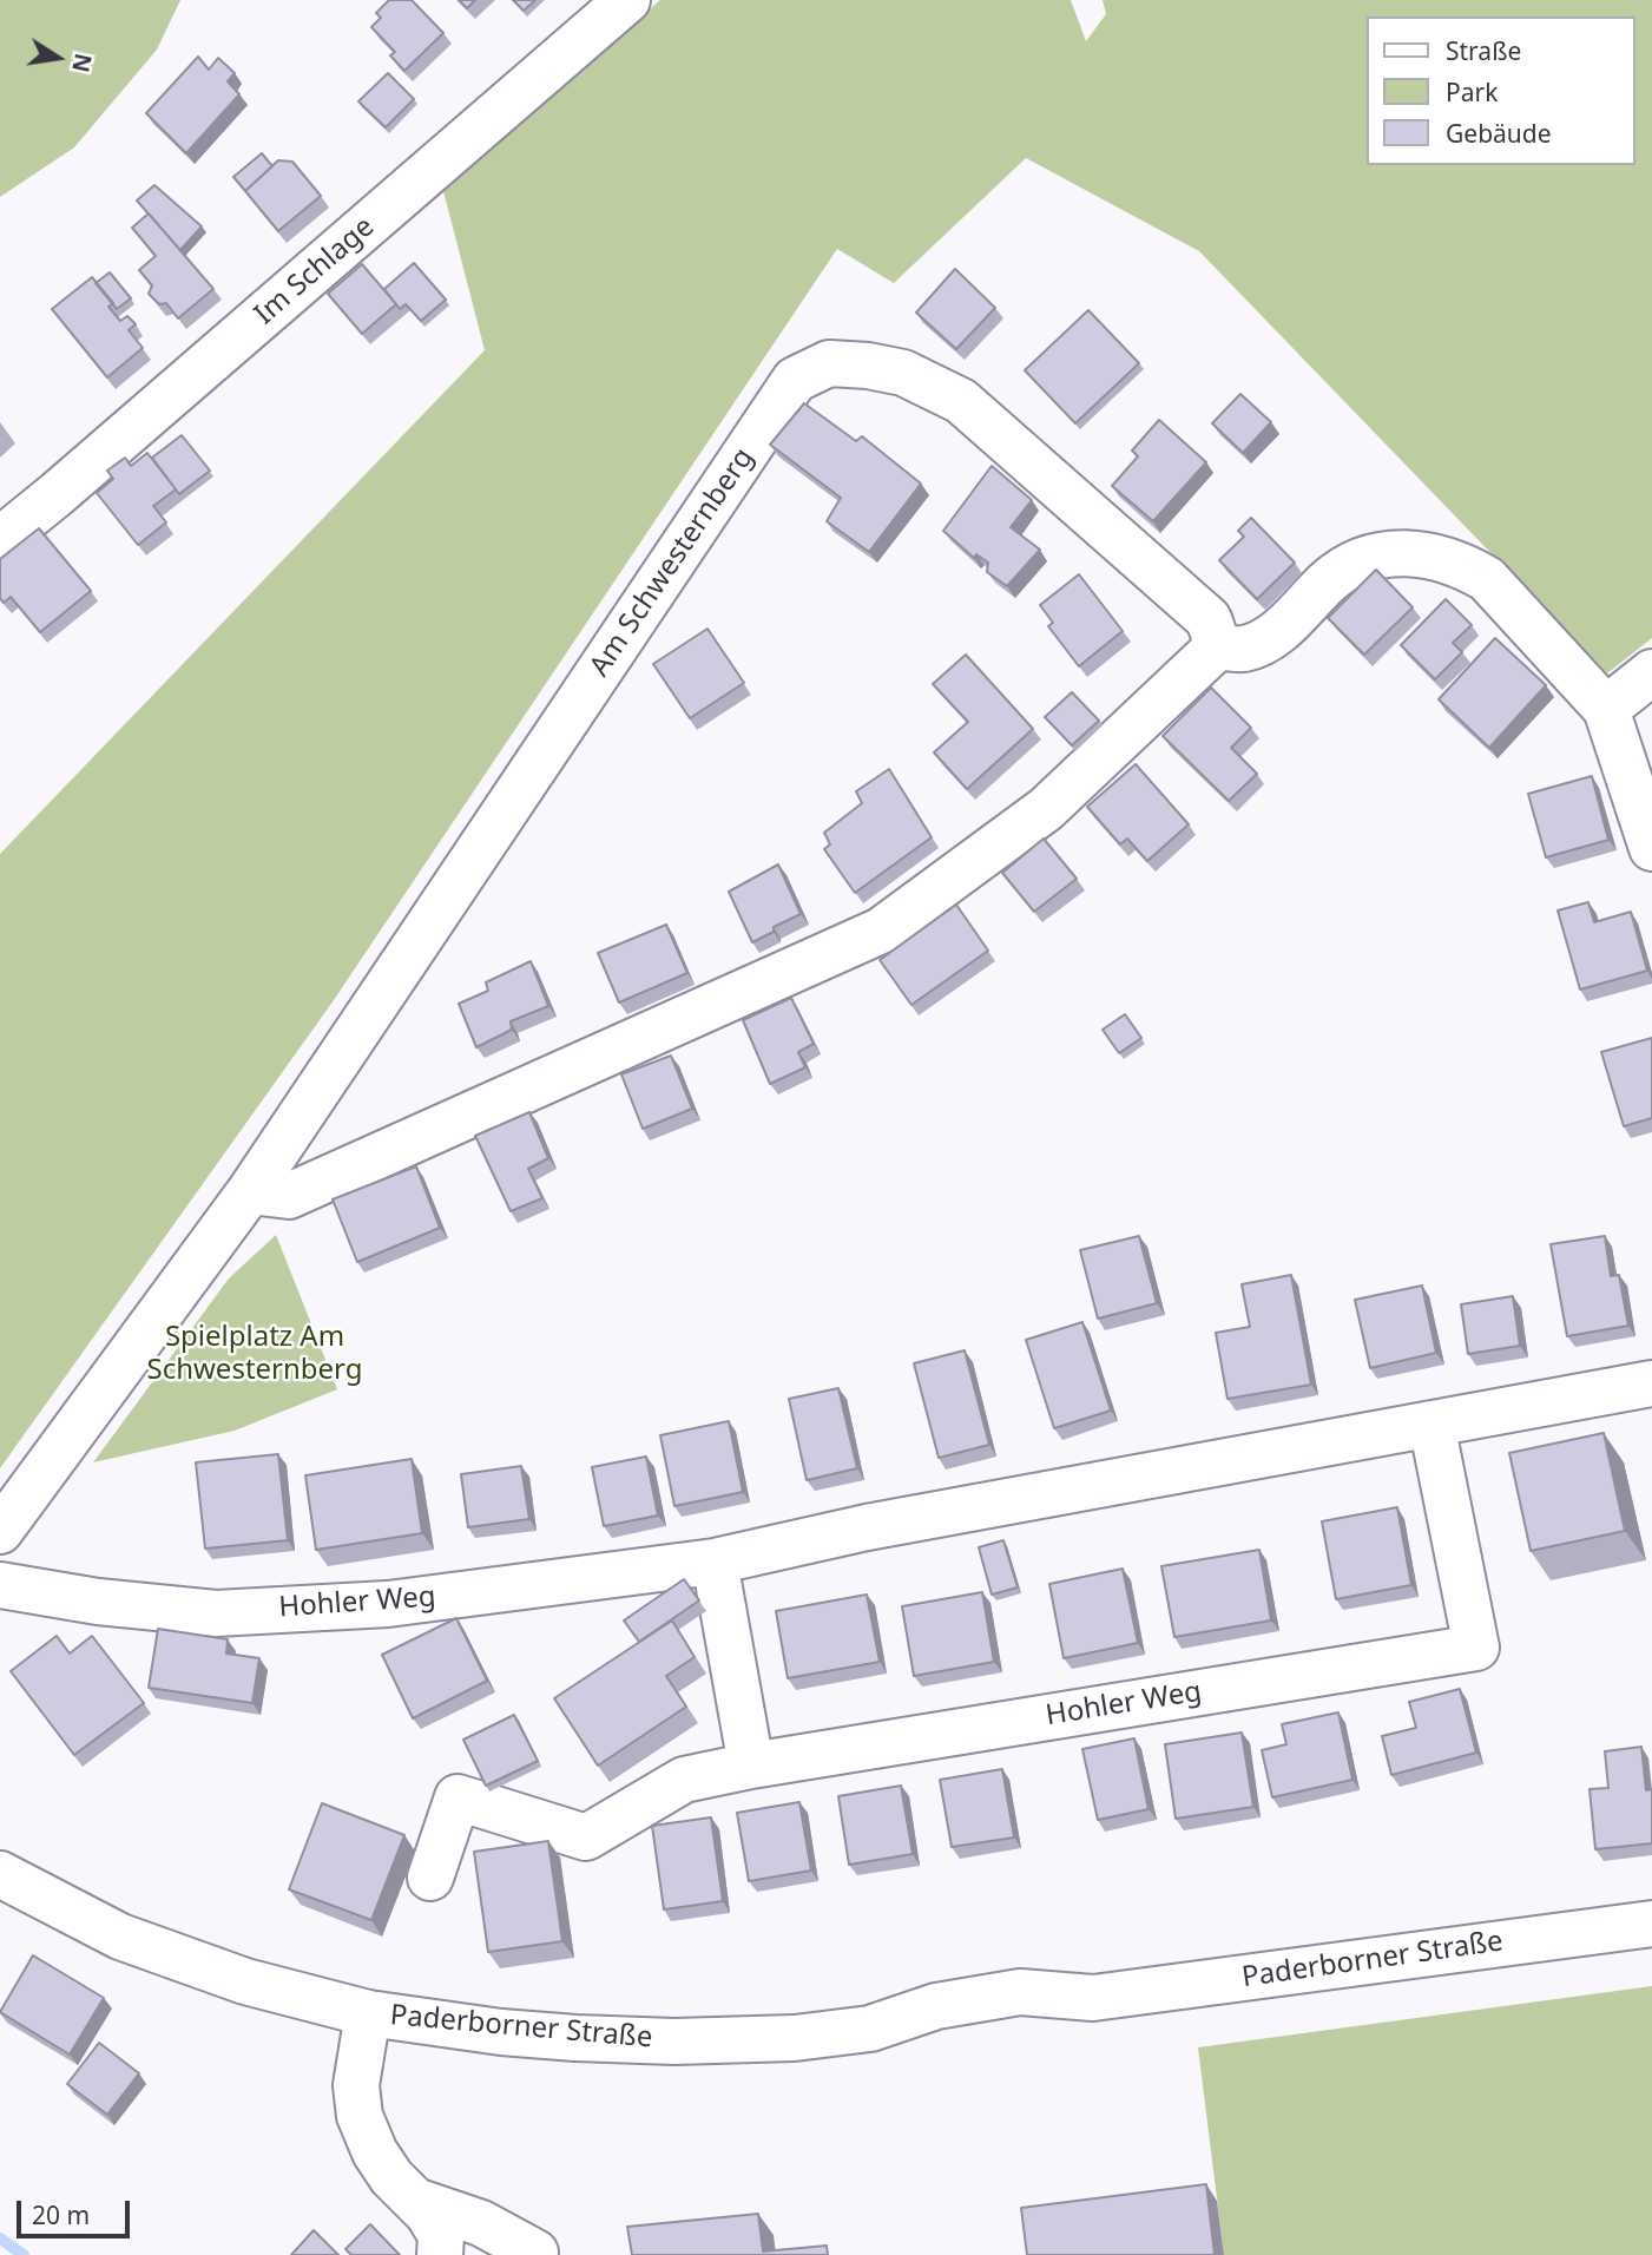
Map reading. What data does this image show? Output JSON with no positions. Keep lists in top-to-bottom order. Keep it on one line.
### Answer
{"streets":{"street":["Im Schlage","Am Schwesternberg","Hohler Weg","Paderborner Straße"]},"parks":["Spielplatz Am Schwesternberg"],"legend":["Straße","Park","Gebäude"],"scale_bar":"20 m","north":"right"}
